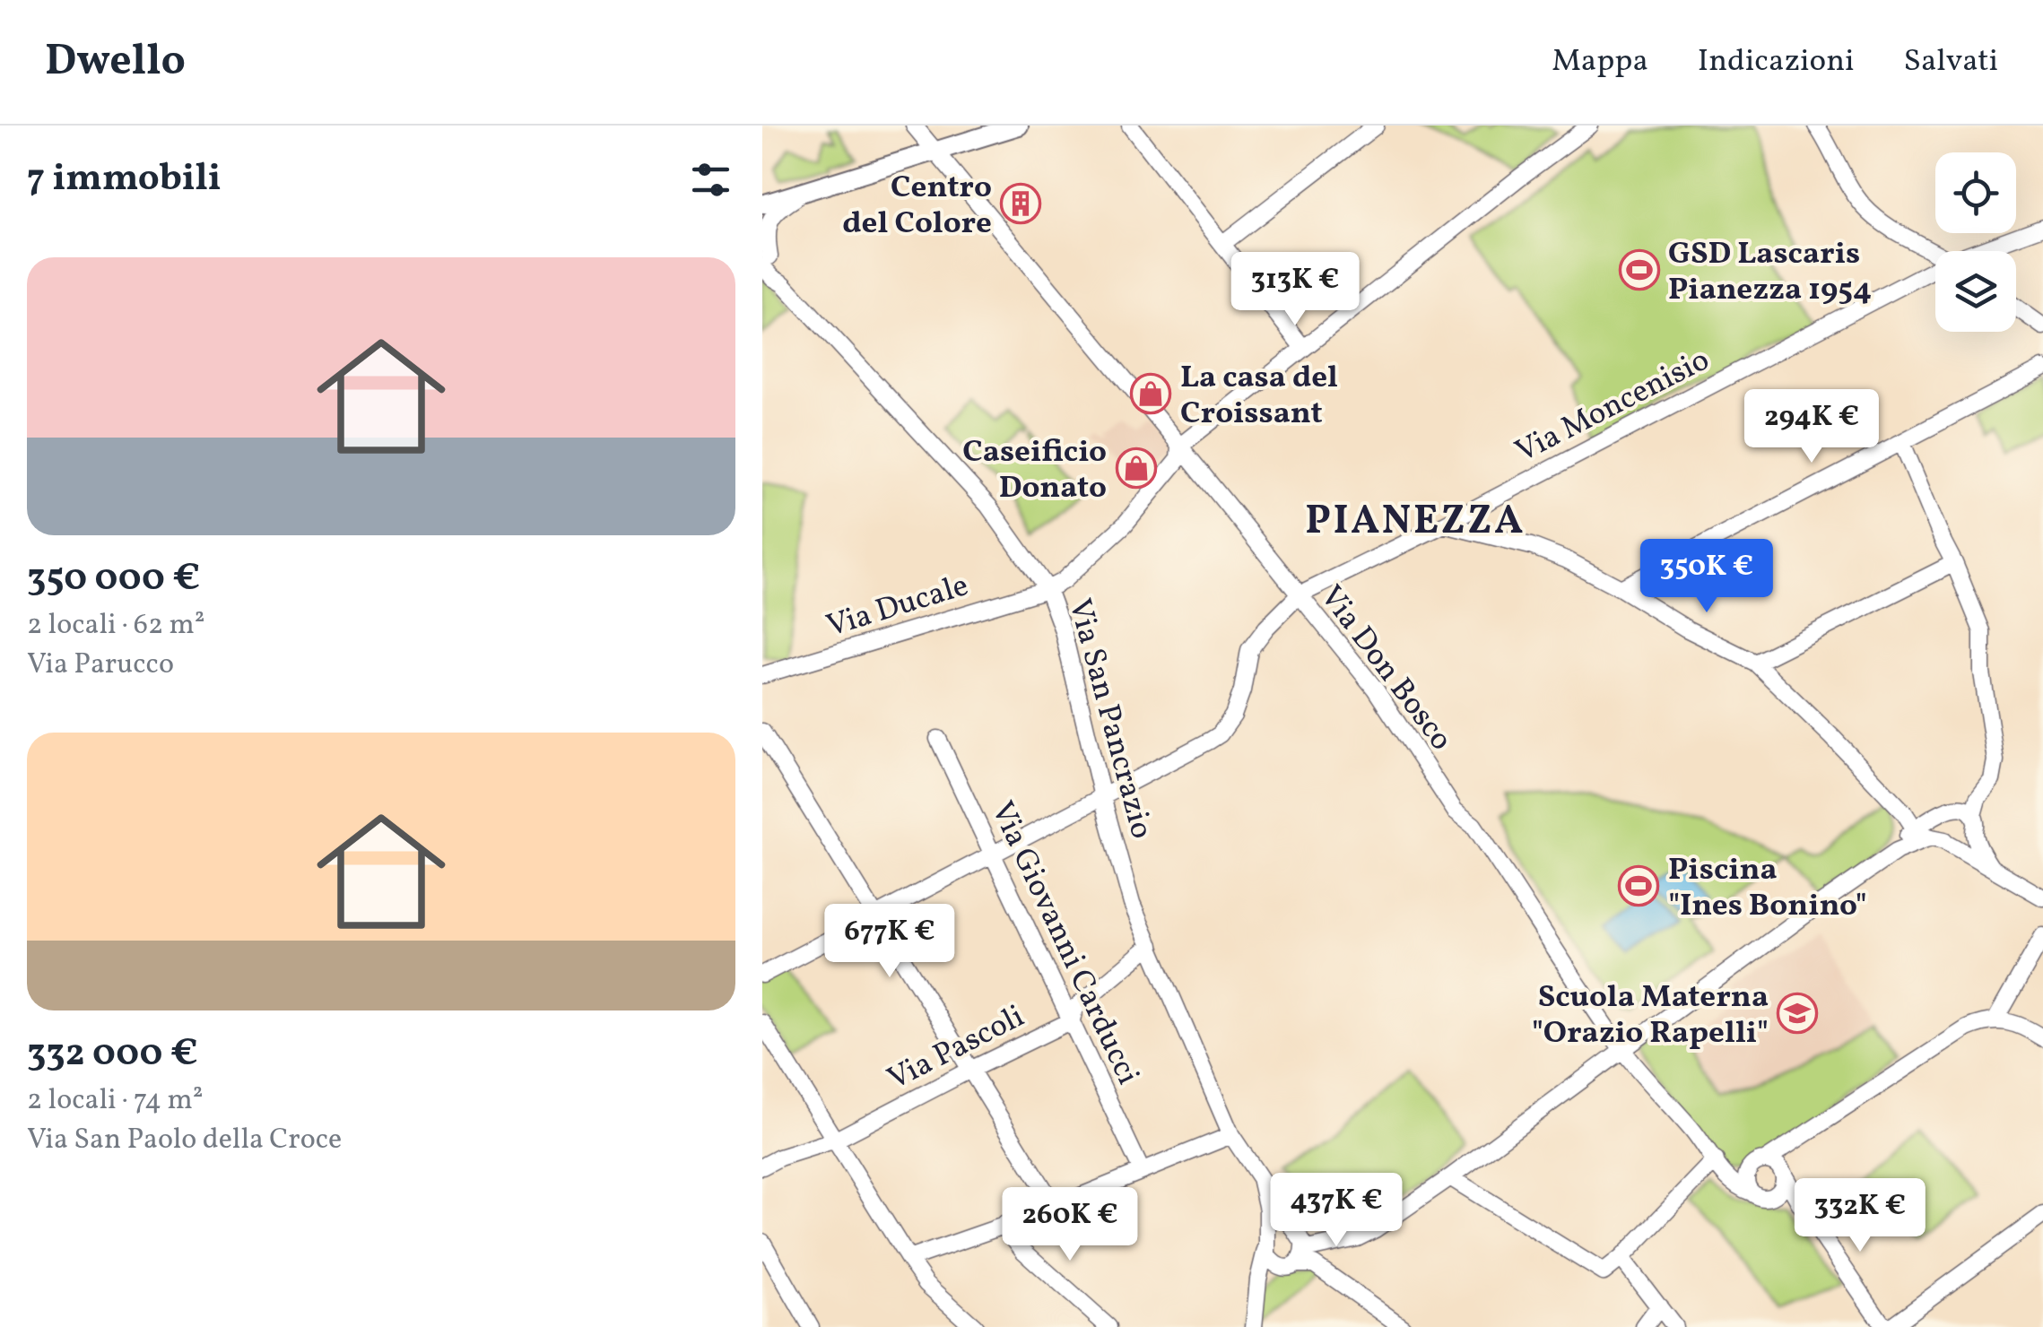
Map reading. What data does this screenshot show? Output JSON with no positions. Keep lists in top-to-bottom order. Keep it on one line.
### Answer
{"streets":{"street":["Via Moncenisio","Via Ducale","Via Don Bosco","Via San Pancrazio","Via Giovanni Carducci","Via Pascoli"]},"crossings":[["Via Moncenisio","Via Don Bosco"],["Via Moncenisio","Via San Pancrazio"],["Via Moncenisio","Via Giovanni Carducci"],["Via Ducale","Via San Pancrazio"],["Via San Pancrazio","Via Pascoli"],["Via Giovanni Carducci","Via Pascoli"]],"districts":["PIANEZZA"],"places":{"building":["Centro del Colore"],"sports":["GSD Lascaris Pianezza 1954","Piscina \"Ines Bonino\""],"shop":["La casa del Croissant","Caseificio Donato"],"school or university":["Scuola Materna \"Orazio Rapelli\""]},"page":{"header":"Dwello","nav":["Mappa","Indicazioni","Salvati"],"heading":"7 immobili","list":[{"name":"350 000 €","note":"2 locali · 62 m² · Via Parucco"},{"name":"332 000 €","note":"2 locali · 74 m² · Via San Paolo della Croce"}],"price":["313K €","294K €","350K €","677K €","437K €","332K €","260K €"]}}
